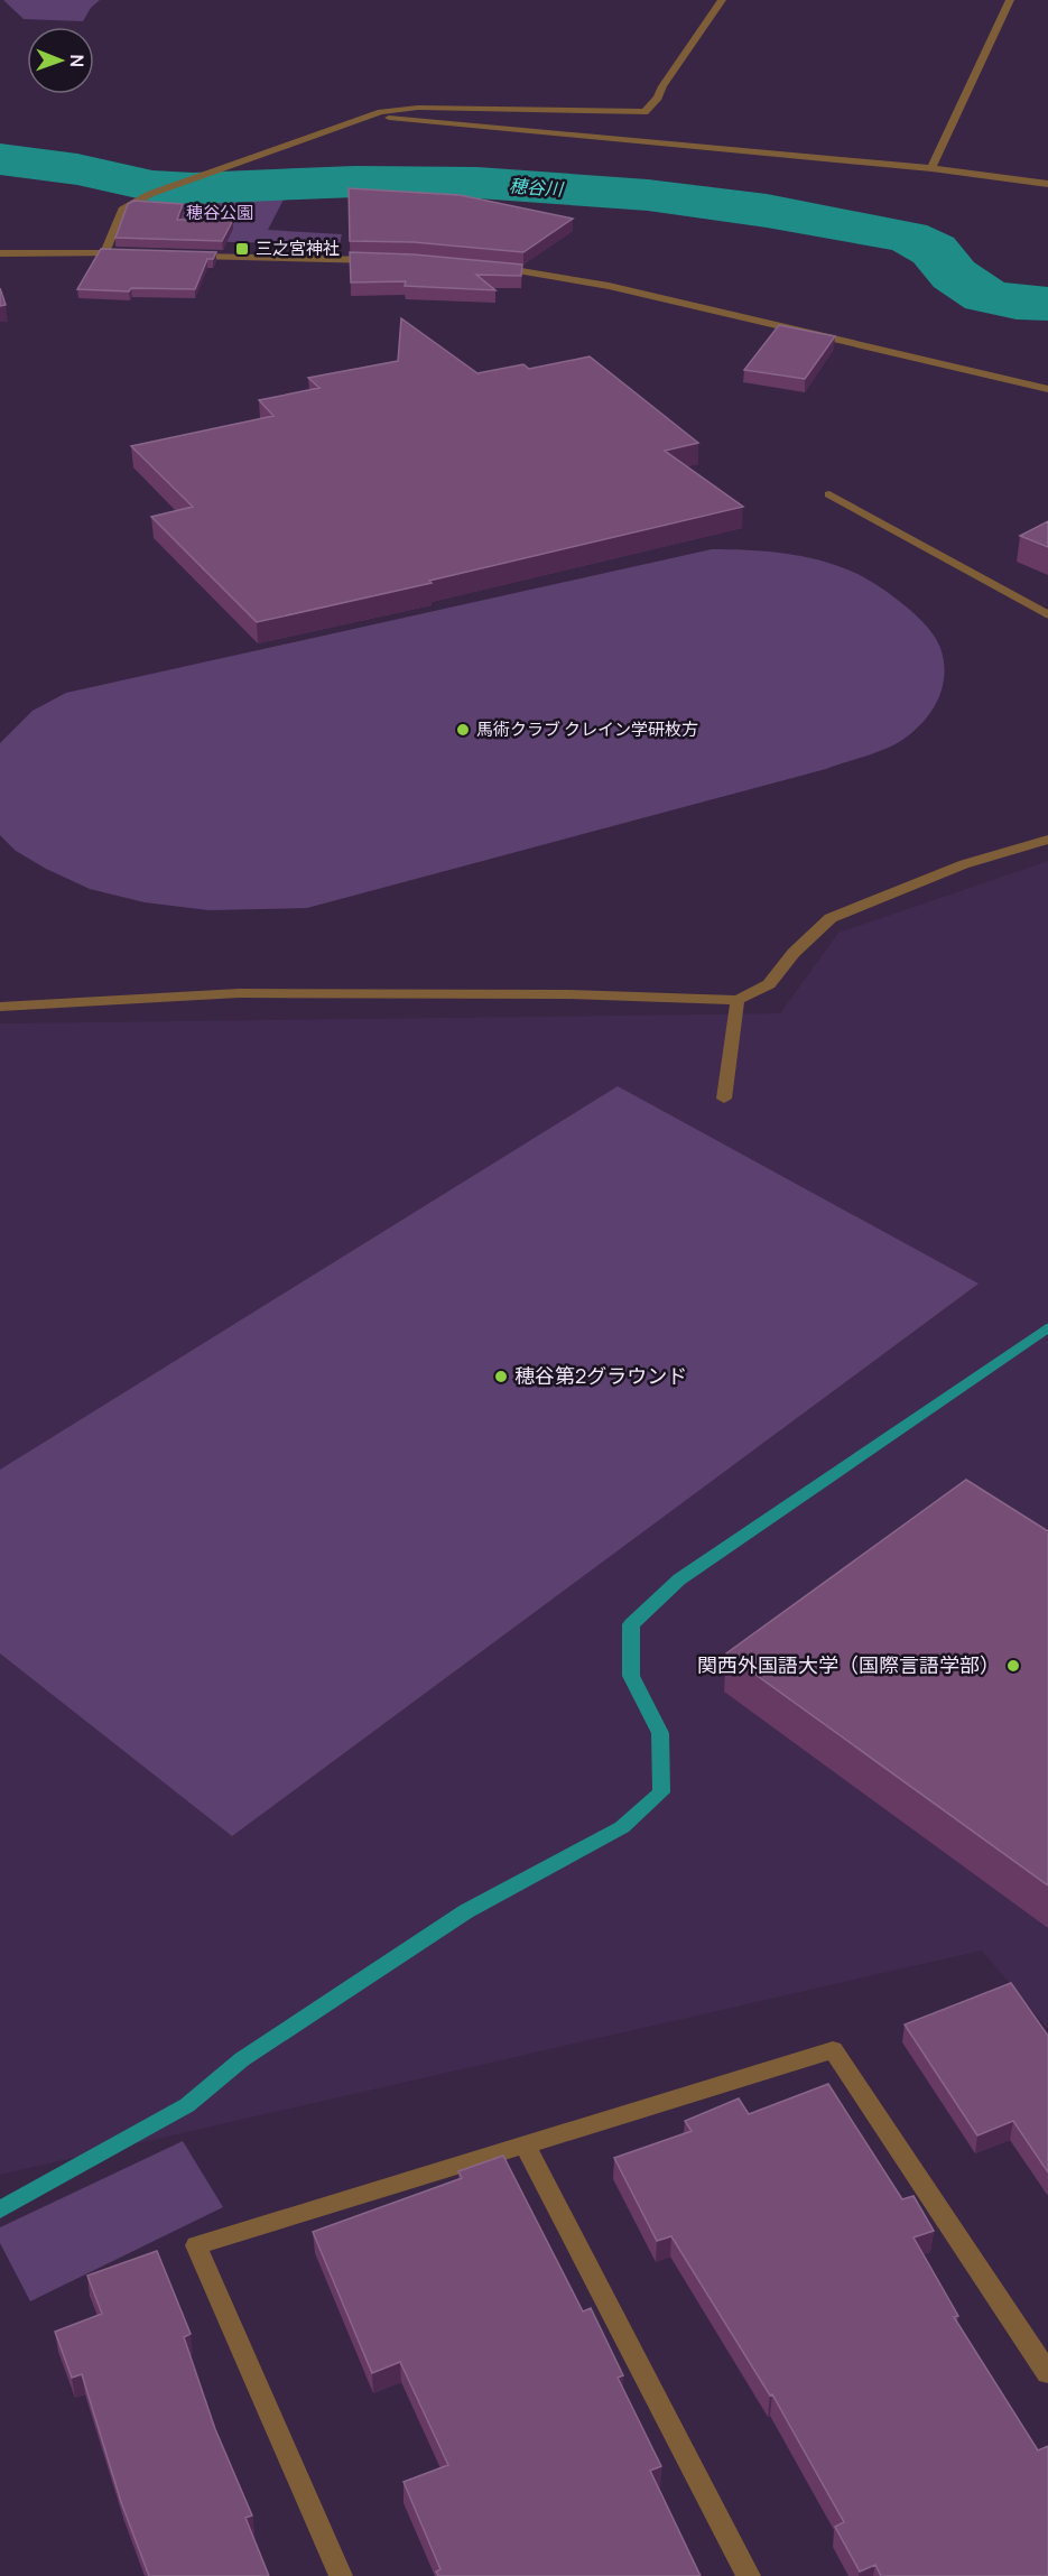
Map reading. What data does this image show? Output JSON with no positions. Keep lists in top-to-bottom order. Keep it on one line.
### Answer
{"water":["穂谷川"],"parks":["穂谷公園"],"places":{"transit":["三之宮神社"],"other":["馬術クラブ クレイン学研枚方","穂谷第2グラウンド","関西外国語大学（国際言語学部）"]},"north":"right"}
